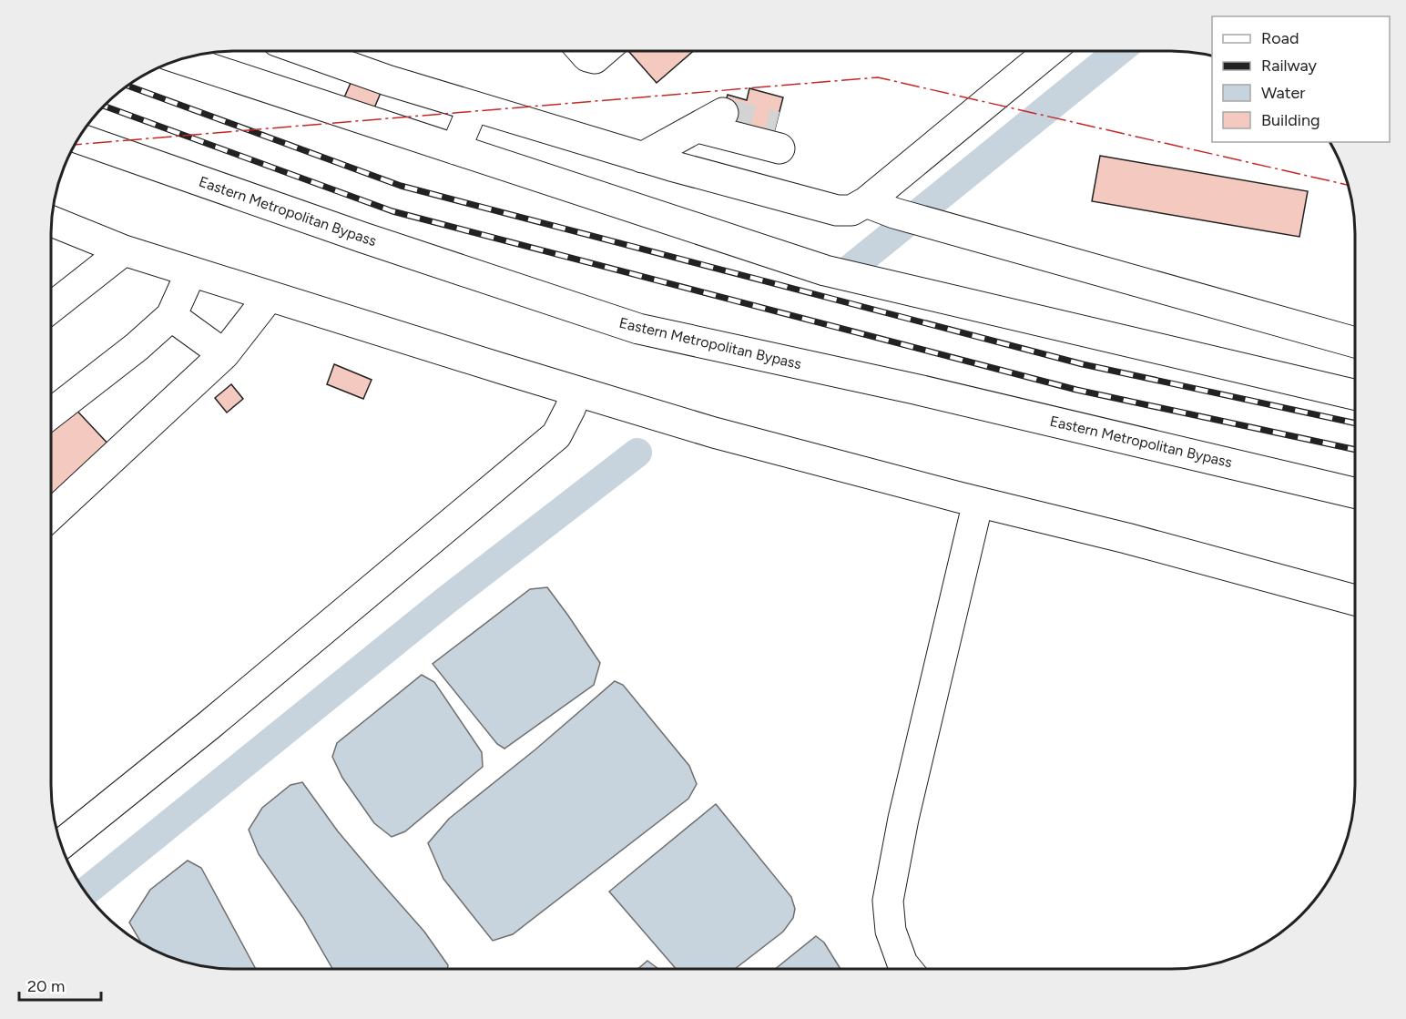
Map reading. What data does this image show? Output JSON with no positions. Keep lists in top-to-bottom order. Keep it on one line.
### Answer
{"streets":{"street":["Eastern Metropolitan Bypass"]},"legend":["Road","Railway","Water","Building"],"scale_bar":"20 m"}
